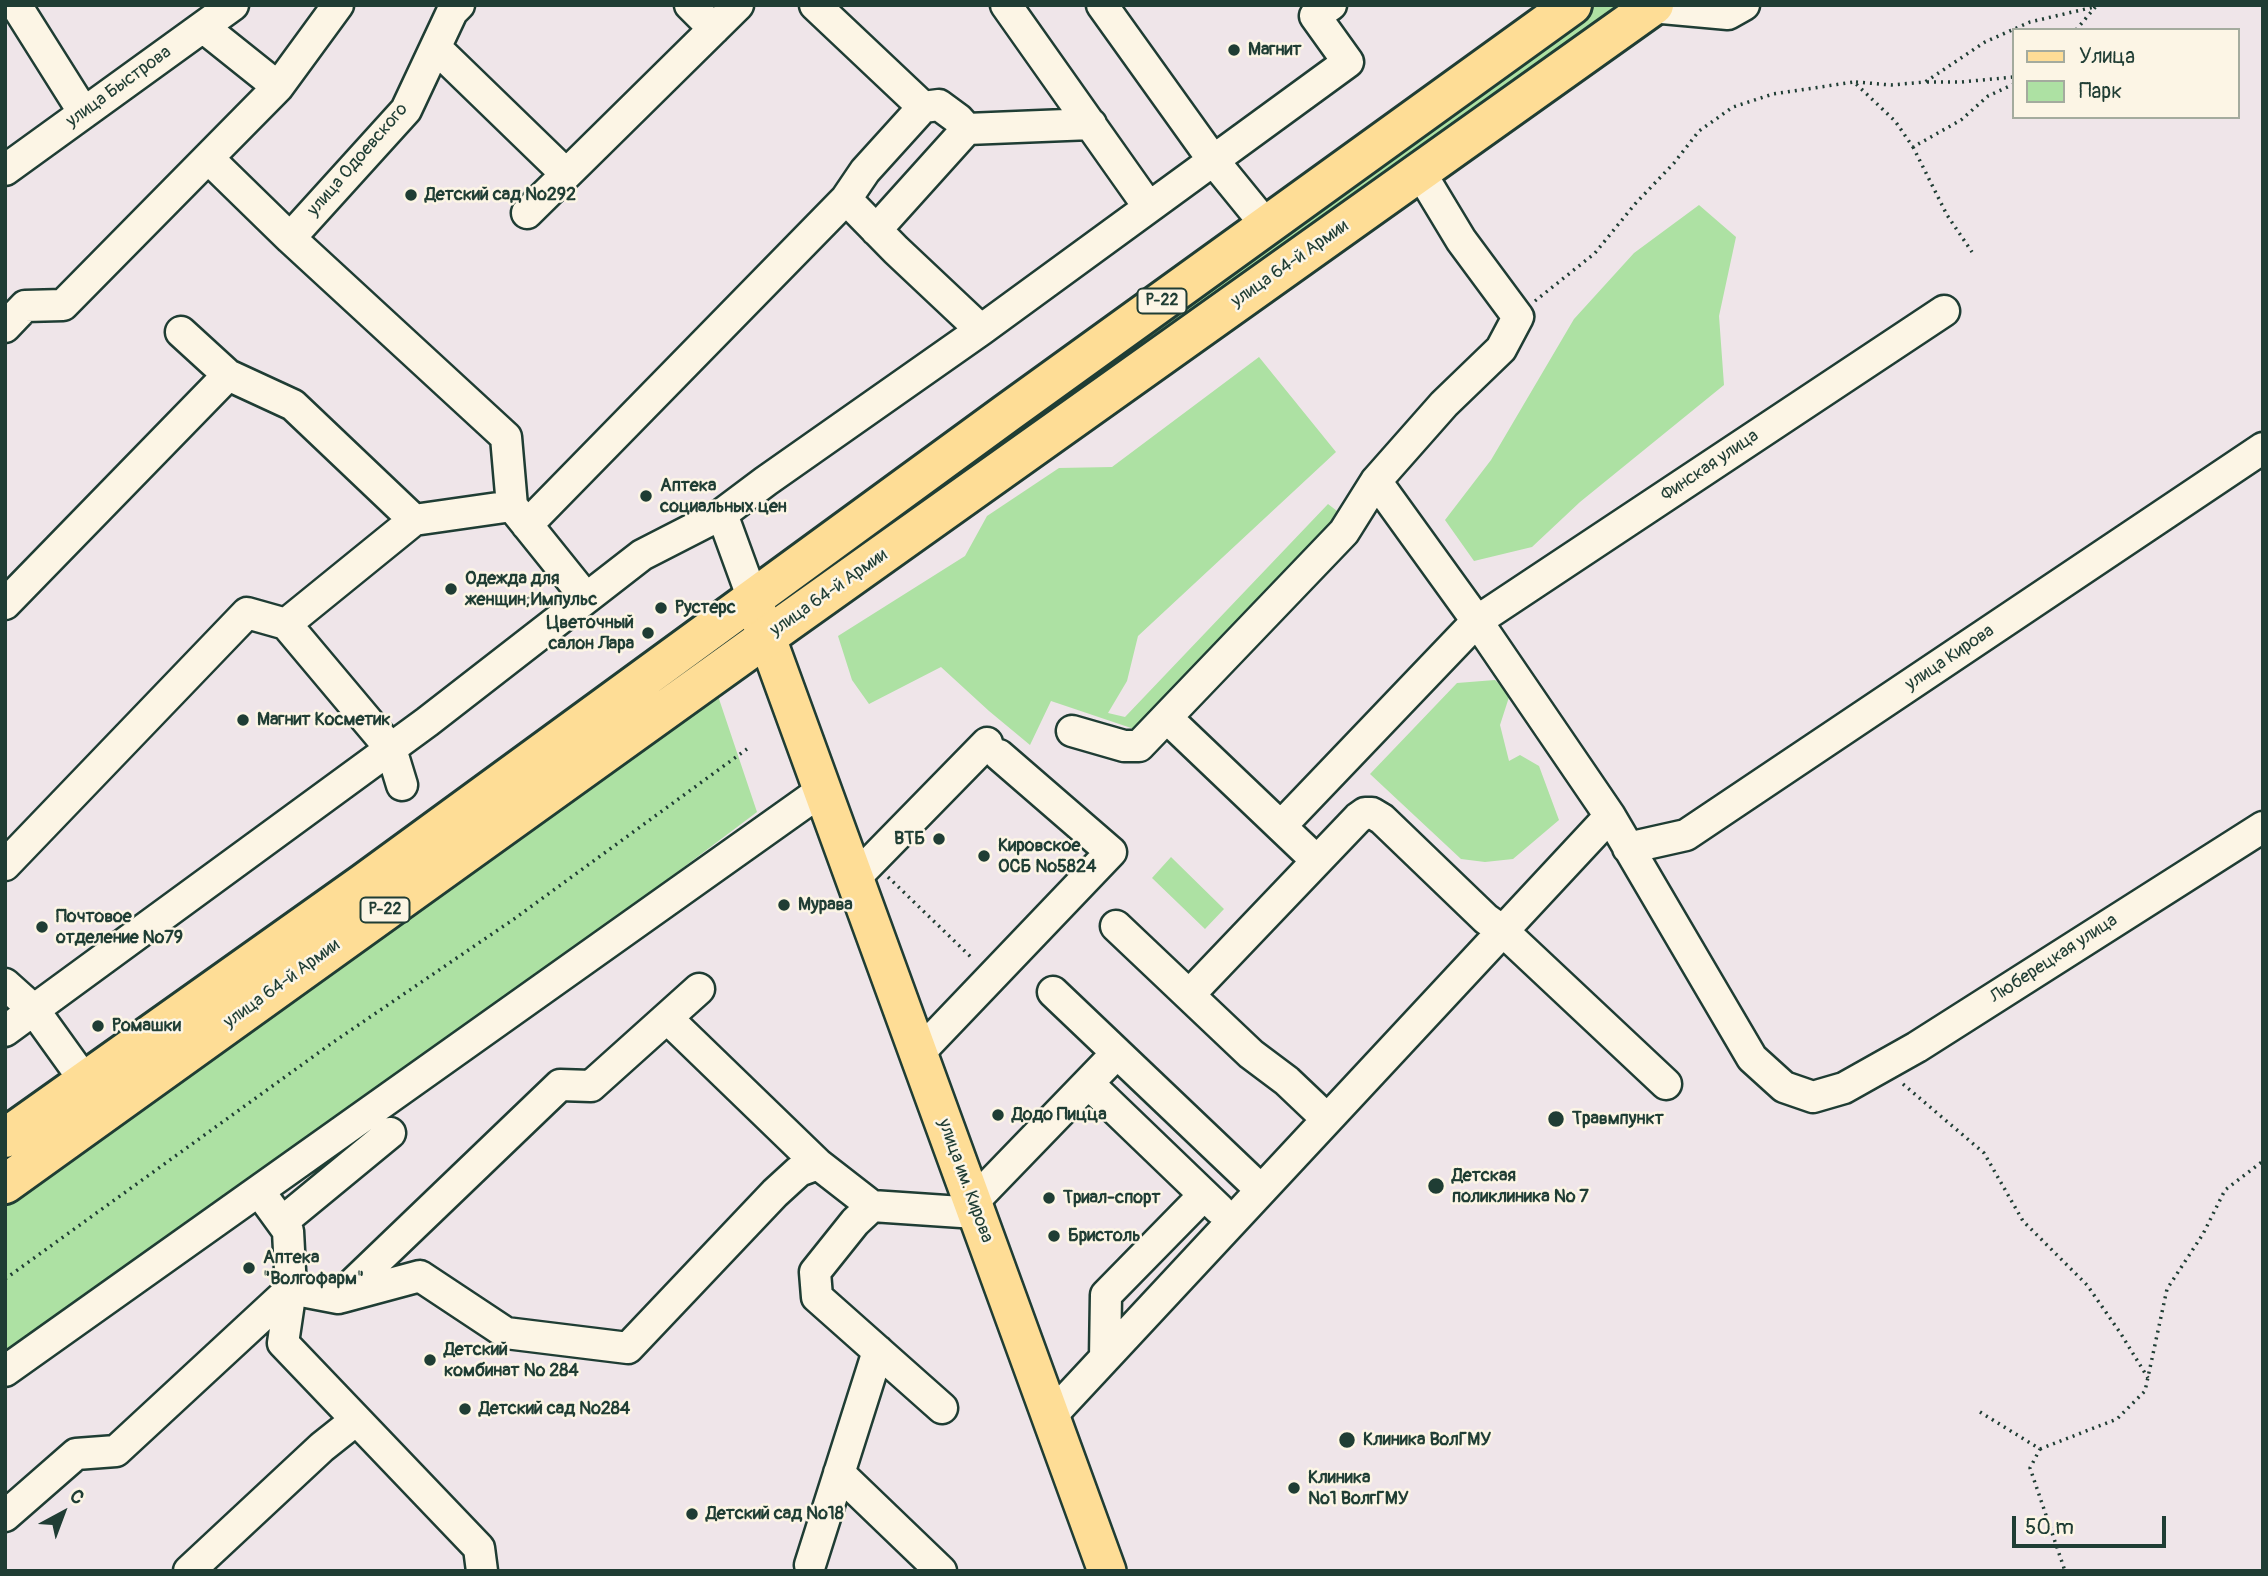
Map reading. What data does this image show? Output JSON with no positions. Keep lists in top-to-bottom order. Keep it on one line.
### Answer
{"streets":{"highway":["улица 64-й Армии","Р-22"],"main road":["улица им. Кирова"],"street":["улица Быстрова","улица Одоевского","Финская улица","улица Кирова","Люберецкая улица"]},"crossings":[["улица 64-й Армии","улица им. Кирова"],["Финская улица","Люберецкая улица"],["улица Кирова","Люберецкая улица"]],"places":["Магнит","Детский сад №292","Аптека социальных цен","Одежда для женщин;Импульс","Рустерс","Цветочный салон Лара","Магнит Косметик","ВТБ","Кировское ОСБ №5824","Мурава","Почтовое отделение №79","Ромашки","Додо Пицца","Травмпункт","Детская поликлиника № 7","Триал-спорт","Бристоль","Аптека \"Волгофарм\"","Детский комбинат № 284","Детский сад №284","Клиника ВолГМУ","Клиника №1 ВолгГМУ","Детский сад №18"],"legend":["Улица","Парк"],"scale_bar":"50 m","north":"top right"}
